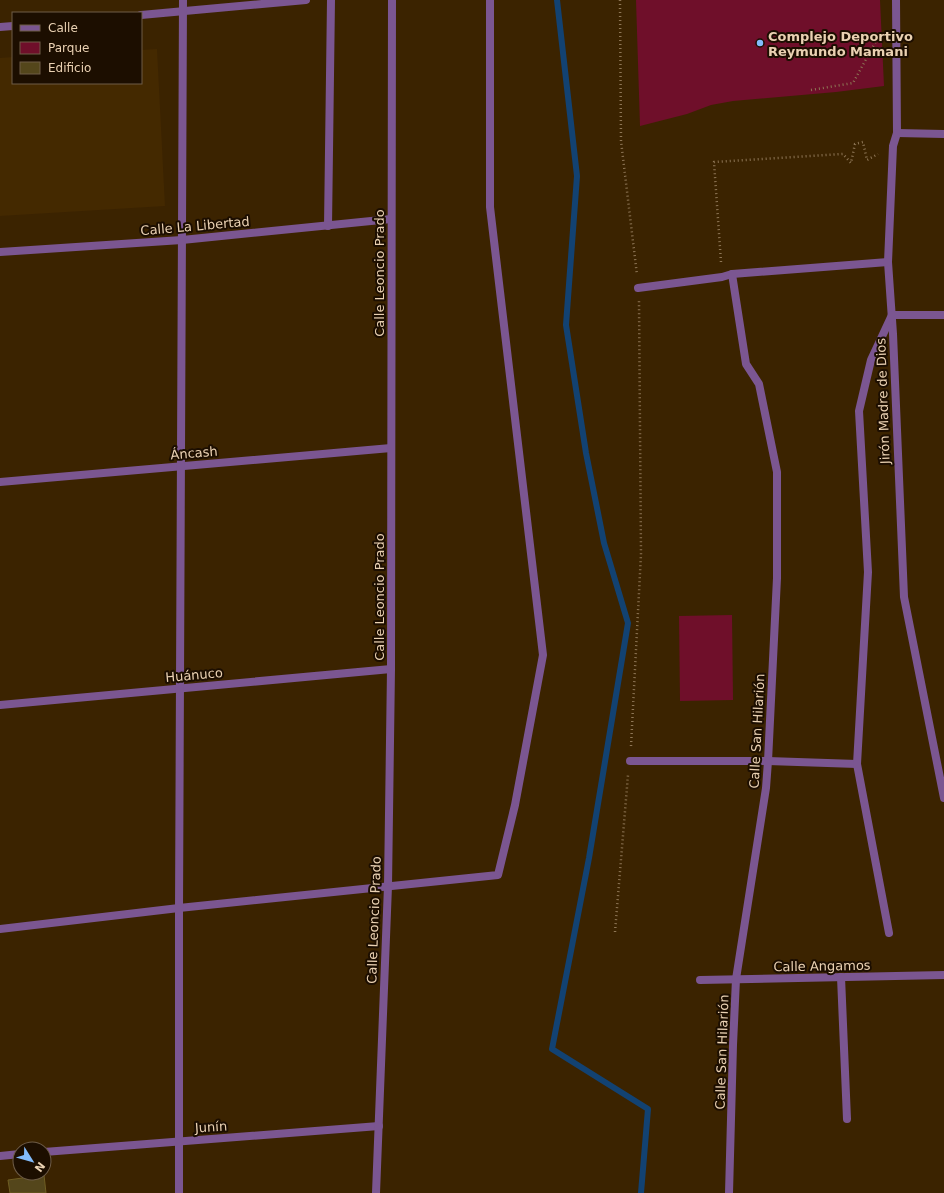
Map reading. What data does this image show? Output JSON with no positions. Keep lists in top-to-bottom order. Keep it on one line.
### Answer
{"streets":{"street":["Calle La Libertad","Calle Leoncio Prado","Jirón Madre de Dios","Áncash","Huánuco","Calle San Hilarión","Calle Angamos","Junín"]},"crossings":[["Calle La Libertad","Calle Leoncio Prado"],["Calle Leoncio Prado","Áncash"],["Calle Leoncio Prado","Huánuco"],["Calle Leoncio Prado","Junín"],["Calle San Hilarión","Calle Angamos"]],"places":["Complejo Deportivo Reymundo Mamani"],"legend":["Calle","Parque","Edificio"],"north":"bottom right"}
